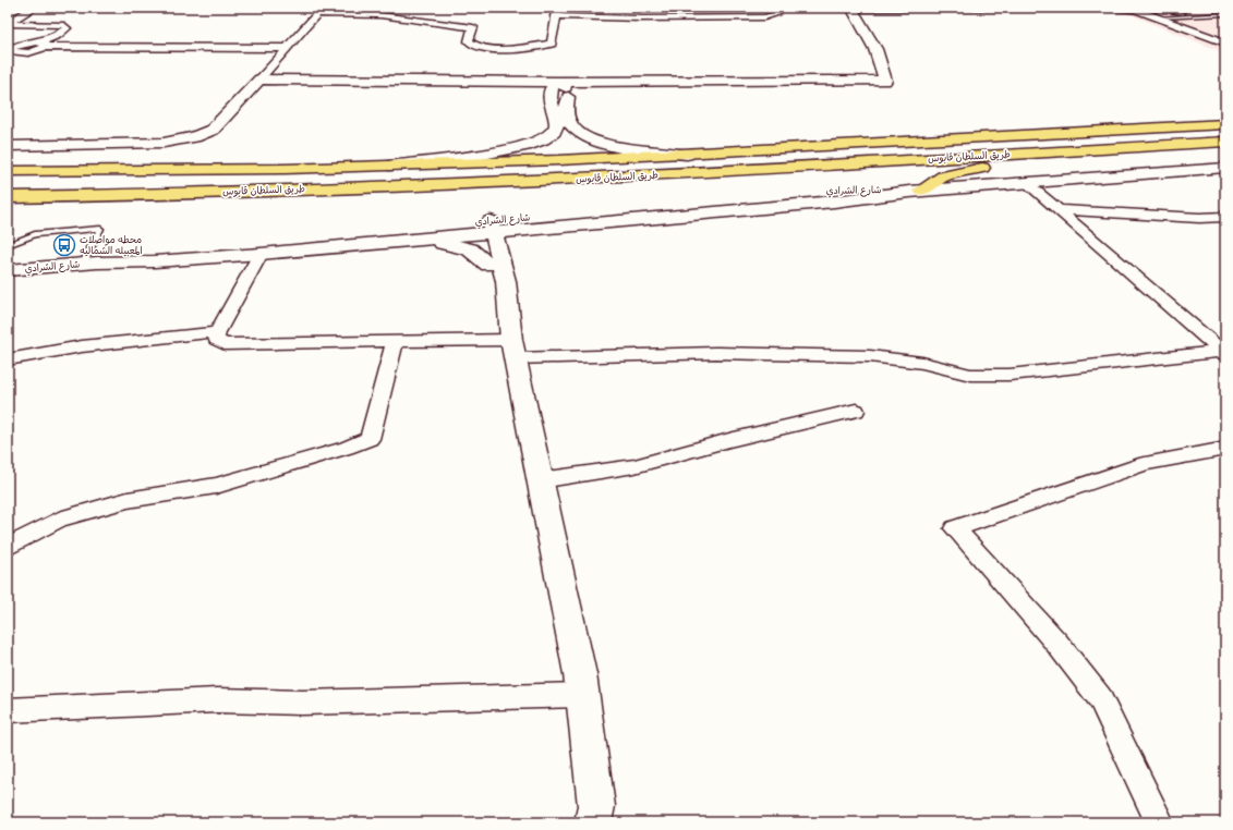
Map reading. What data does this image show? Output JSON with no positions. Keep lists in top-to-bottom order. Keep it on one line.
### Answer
{"streets":{"highway":["طريق السلطان قابوس"],"street":["شارع الشرادي"]},"places":{"bus stop":["محطه مواصلات المعبيله الشماليه"]}}
